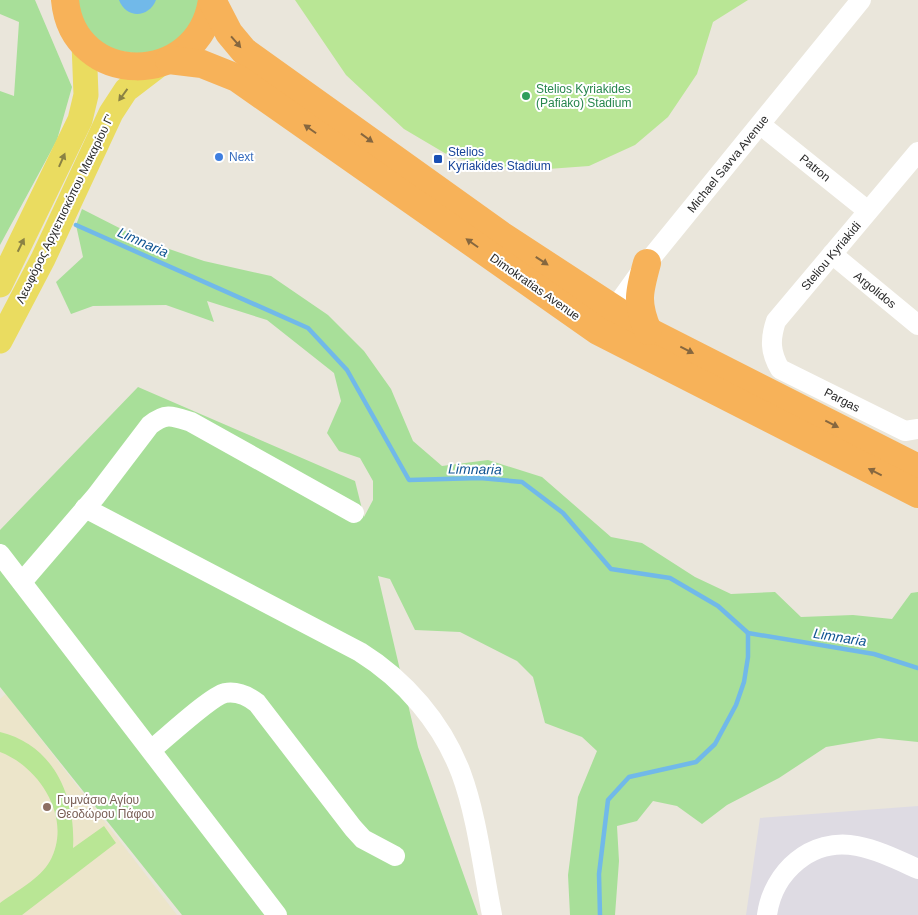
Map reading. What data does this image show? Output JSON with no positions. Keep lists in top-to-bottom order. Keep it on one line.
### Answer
{"streets":{"highway":["Dimokratias Avenue"],"main road":["Λεωφόρος Αρχιεπισκόπου Μακαρίου Γ'"],"street":["Michael Savva Avenue","Patron","Steliou Kyriakidi","Argolidos","Pargas"]},"crossings":[["Michael Savva Avenue","Patron"],["Michael Savva Avenue","Dimokratias Avenue"],["Patron","Steliou Kyriakidi"],["Λεωφόρος Αρχιεπισκόπου Μακαρίου Γ'","Dimokratias Avenue"],["Steliou Kyriakidi","Argolidos"],["Steliou Kyriakidi","Pargas"]],"water":["Limnaria"],"places":{"other":["Stelios Kyriakides (Pafiako) Stadium","Next","Γυμνάσιο Αγίου Θεοδώρου Πάφου"],"transit":["Stelios Kyriakides Stadium"]}}
